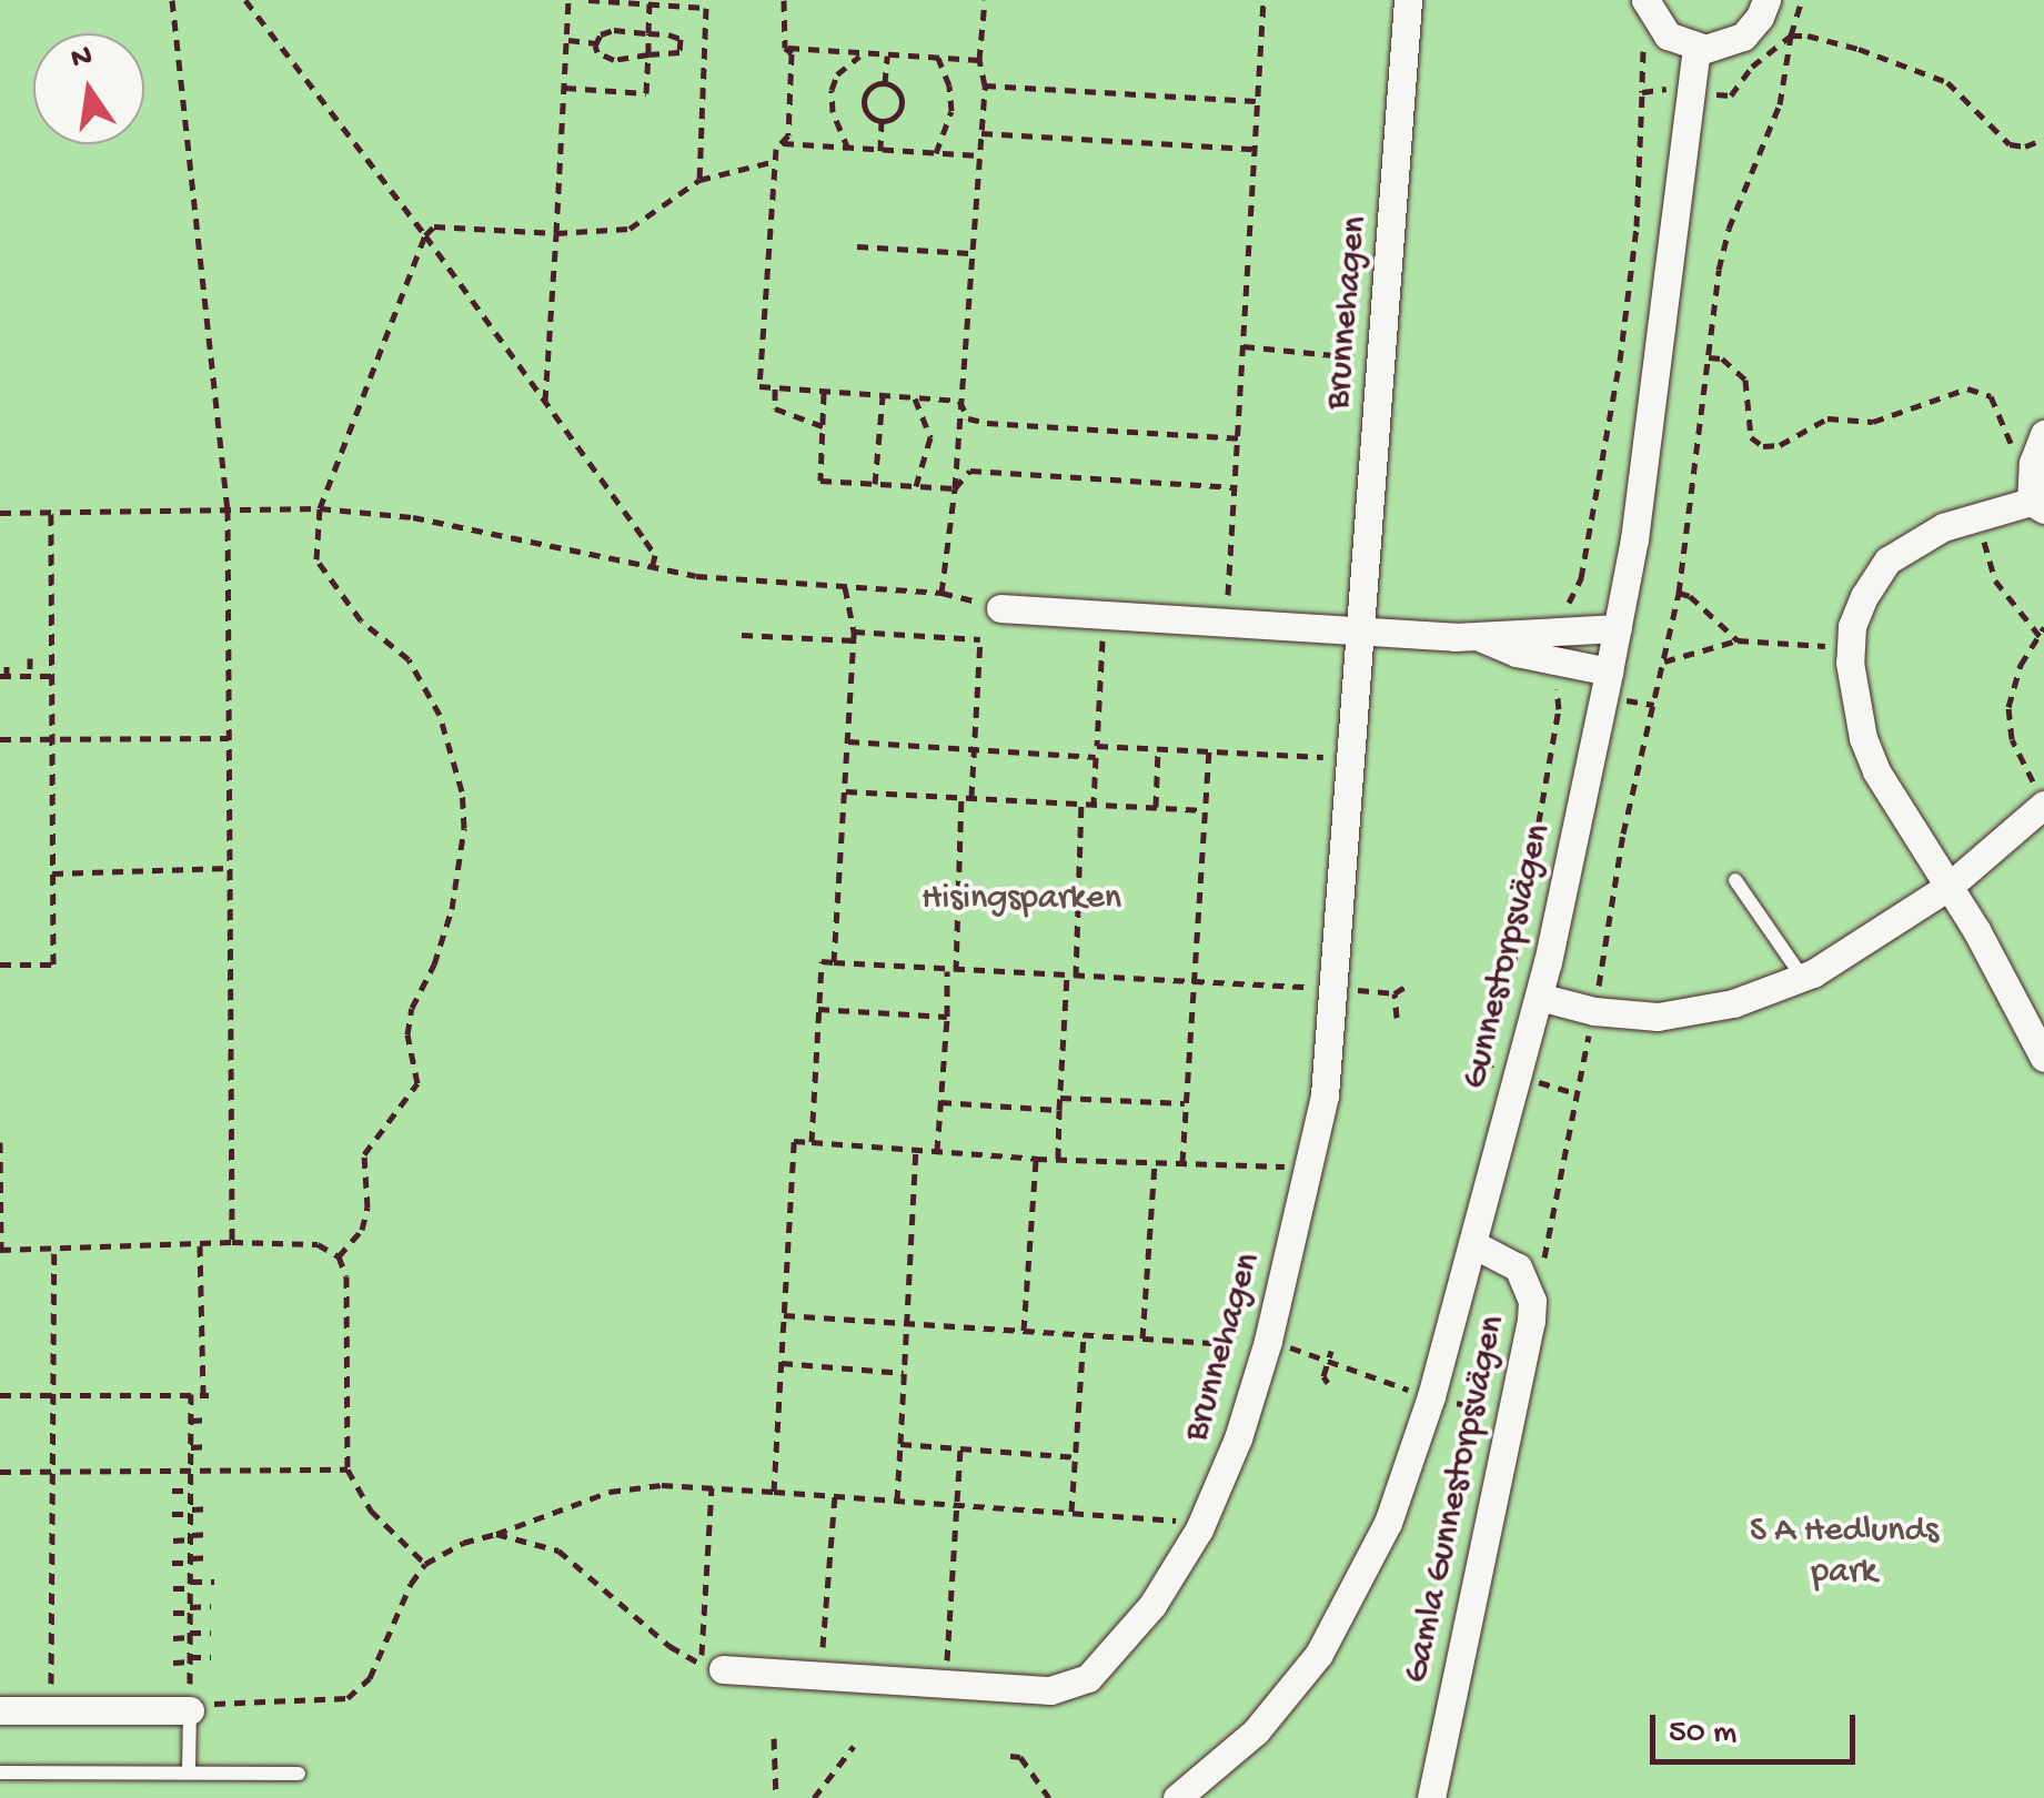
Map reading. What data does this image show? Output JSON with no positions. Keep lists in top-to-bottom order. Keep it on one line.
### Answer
{"streets":{"street":["Brunnehagen","Gunnestorpsvägen","Gamla Gunnestorpsvägen"]},"crossings":[["Gunnestorpsvägen","Gamla Gunnestorpsvägen"]],"parks":["Hisingsparken","S A Hedlunds park"],"scale_bar":"50 m","north":"top"}
